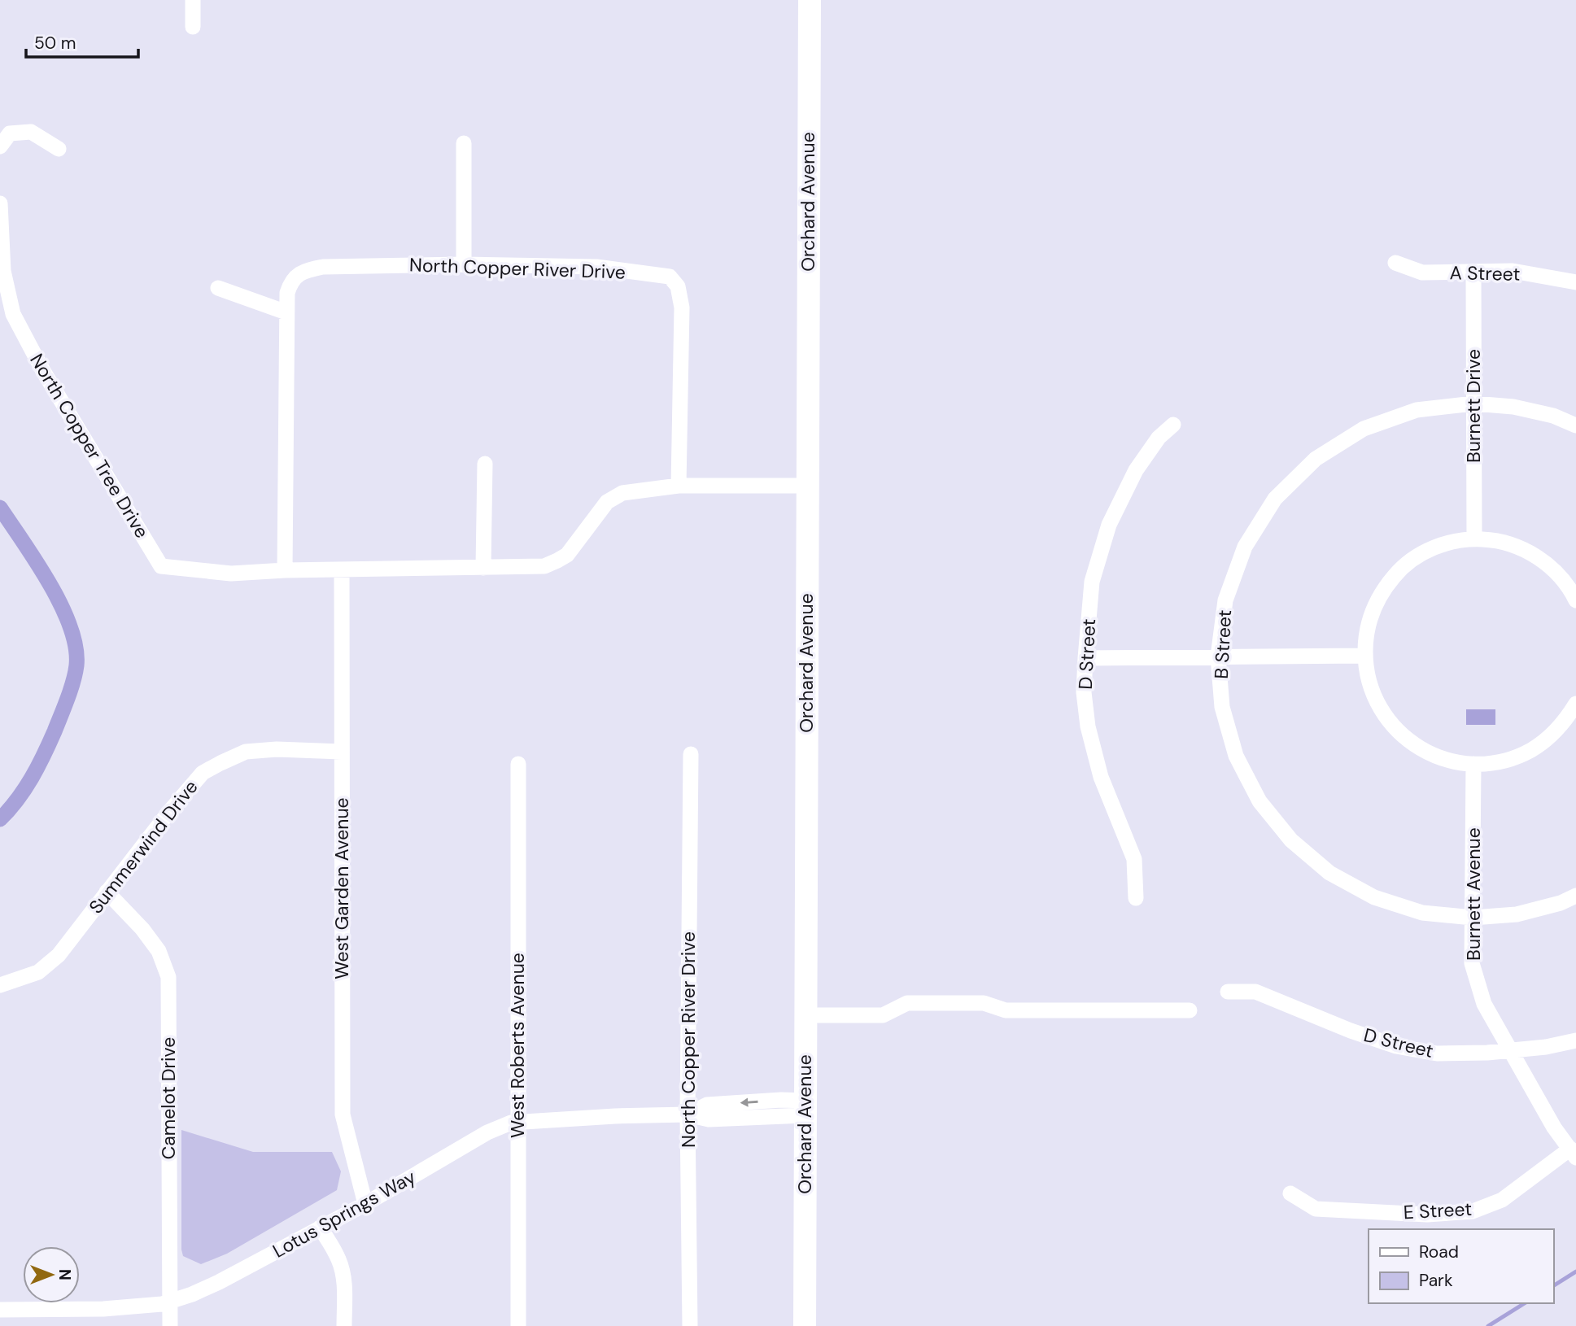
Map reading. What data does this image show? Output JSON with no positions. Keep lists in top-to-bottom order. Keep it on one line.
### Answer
{"streets":{"street":["Orchard Avenue","North Copper River Drive","A Street","Burnett Drive","North Copper Tree Drive","B Street","D Street","Summerwind Drive","West Garden Avenue","Burnett Avenue","West Roberts Avenue","Camelot Drive","E Street","Lotus Springs Way"]},"crossings":[["Orchard Avenue","North Copper Tree Drive"],["Orchard Avenue","Lotus Springs Way"],["North Copper River Drive","North Copper Tree Drive"],["North Copper River Drive","Lotus Springs Way"],["A Street","Burnett Drive"],["Burnett Drive","B Street"],["North Copper Tree Drive","West Garden Avenue"],["B Street","Burnett Avenue"],["D Street","Burnett Avenue"],["Summerwind Drive","West Garden Avenue"],["Summerwind Drive","Camelot Drive"],["West Garden Avenue","Lotus Springs Way"],["Burnett Avenue","E Street"],["West Roberts Avenue","Lotus Springs Way"],["Camelot Drive","Lotus Springs Way"]],"legend":["Road","Park"],"scale_bar":"50 m","north":"right"}
